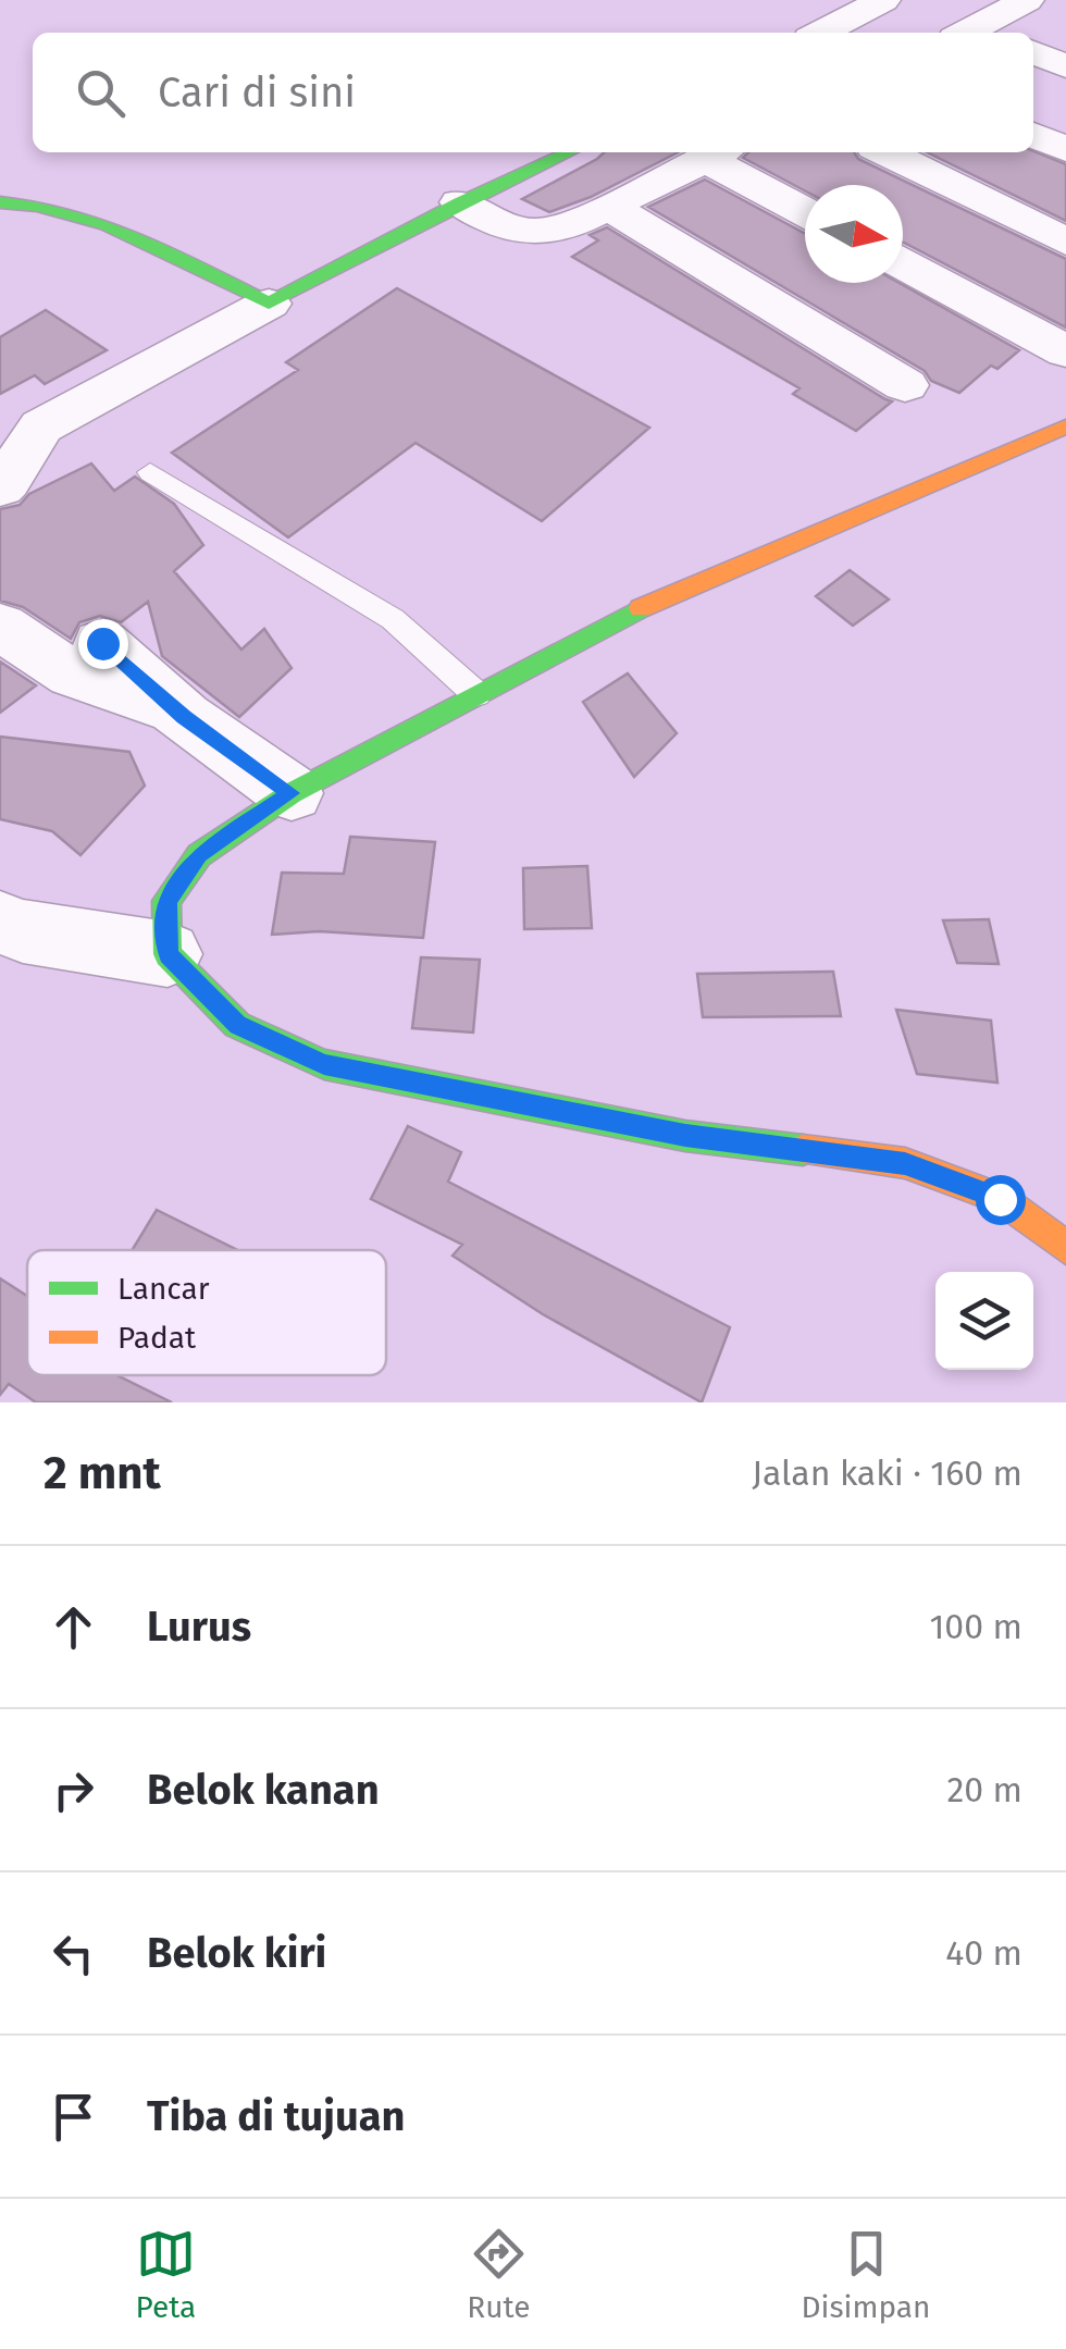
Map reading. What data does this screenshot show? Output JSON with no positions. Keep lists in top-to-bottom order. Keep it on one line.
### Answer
{"legend":["Lancar","Padat"],"north":"right","page":{"search":"Cari di sini","heading":["2 mnt","Jalan kaki · 160 m"],"list":[["Lurus","100 m"],["Belok kanan","20 m"],["Belok kiri","40 m"],"Tiba di tujuan"],"nav":["Peta","Rute","Disimpan"]}}
